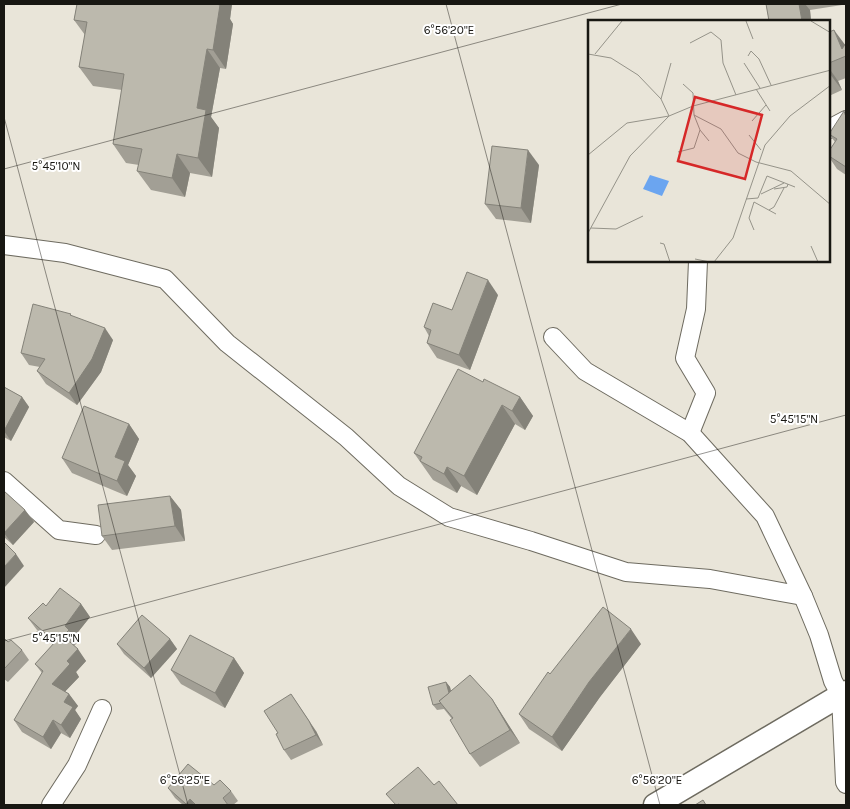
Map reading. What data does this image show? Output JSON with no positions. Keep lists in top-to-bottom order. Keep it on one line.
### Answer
{"coordinates":["6°56'20\"E","5°45'10\"N","5°45'15\"N","6°56'25\"E"]}
